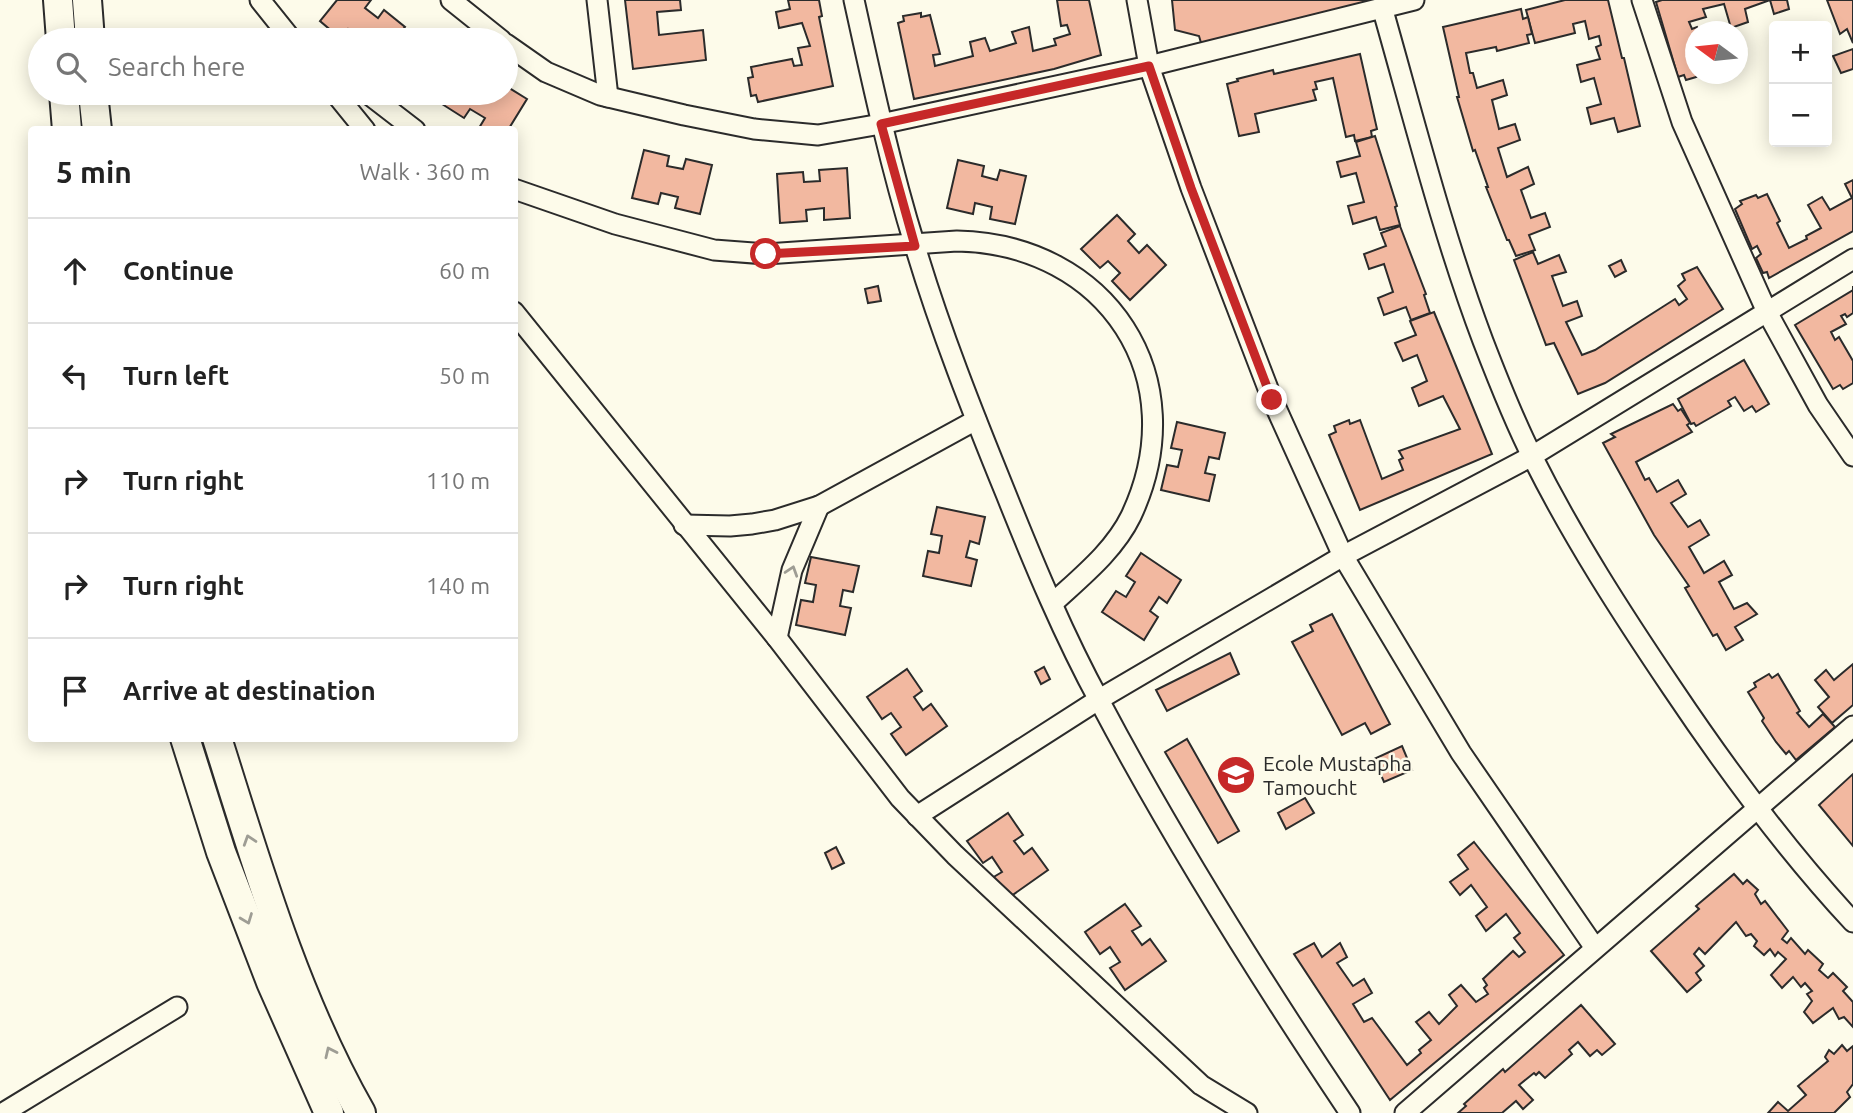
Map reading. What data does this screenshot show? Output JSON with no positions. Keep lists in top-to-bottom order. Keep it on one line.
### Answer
{"places":{"school or university":["Ecole Mustapha Tamoucht"]},"north":"left","page":{"map_buttons":["+","−"],"search":"Search here","heading":["5 min","Walk · 360 m"],"list":[["Continue","60 m"],["Turn left","50 m"],["Turn right","110 m"],["Turn right","140 m"],"Arrive at destination"]}}
